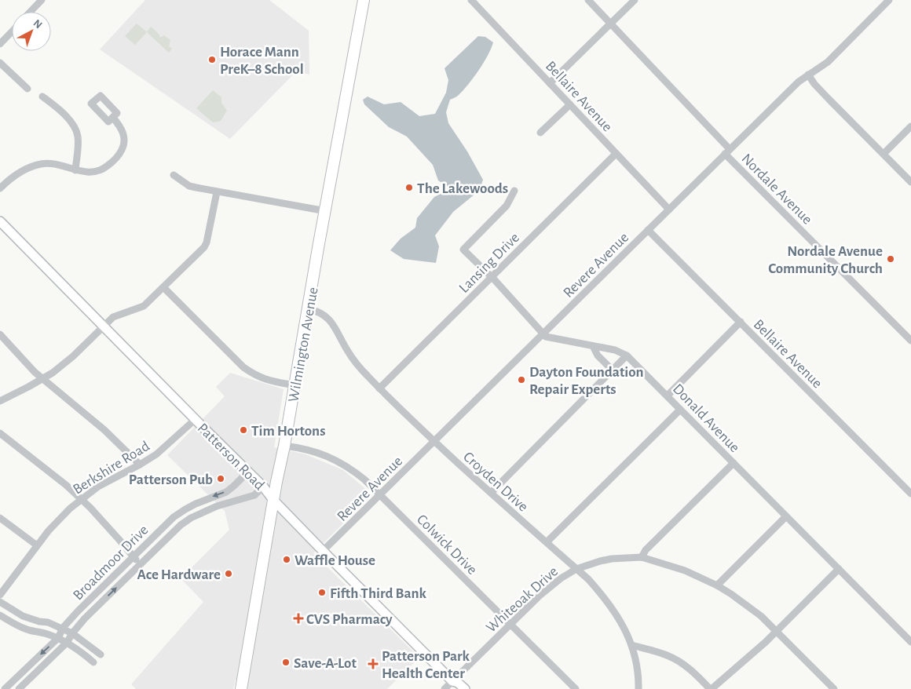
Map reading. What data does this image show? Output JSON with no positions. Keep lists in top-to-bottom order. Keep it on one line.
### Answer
{"streets":{"main road":["Wilmington Avenue","Patterson Road"],"street":["Bellaire Avenue","Nordale Avenue","Lansing Drive","Revere Avenue","Donald Avenue","Berkshire Road","Croyden Drive","Colwick Drive","Broadmoor Drive","Whiteoak Drive"]},"crossings":[["Bellaire Avenue","Lansing Drive"],["Bellaire Avenue","Revere Avenue"],["Nordale Avenue","Revere Avenue"],["Lansing Drive","Donald Avenue"],["Lansing Drive","Croyden Drive"],["Revere Avenue","Donald Avenue"],["Revere Avenue","Patterson Road"],["Revere Avenue","Croyden Drive"],["Revere Avenue","Colwick Drive"],["Wilmington Avenue","Patterson Road"],["Wilmington Avenue","Croyden Drive"],["Wilmington Avenue","Colwick Drive"],["Patterson Road","Berkshire Road"],["Patterson Road","Broadmoor Drive"],["Patterson Road","Whiteoak Drive"],["Croyden Drive","Whiteoak Drive"],["Colwick Drive","Whiteoak Drive"]],"places":{"other":["Horace Mann PreK–8 School","The Lakewoods","Nordale Avenue Community Church","Dayton Foundation Repair Experts","Tim Hortons","Patterson Pub","Waffle House","Ace Hardware","Fifth Third Bank","Save-A-Lot"],"health":["CVS Pharmacy","Patterson Park Health Center"]},"north":"top right"}
